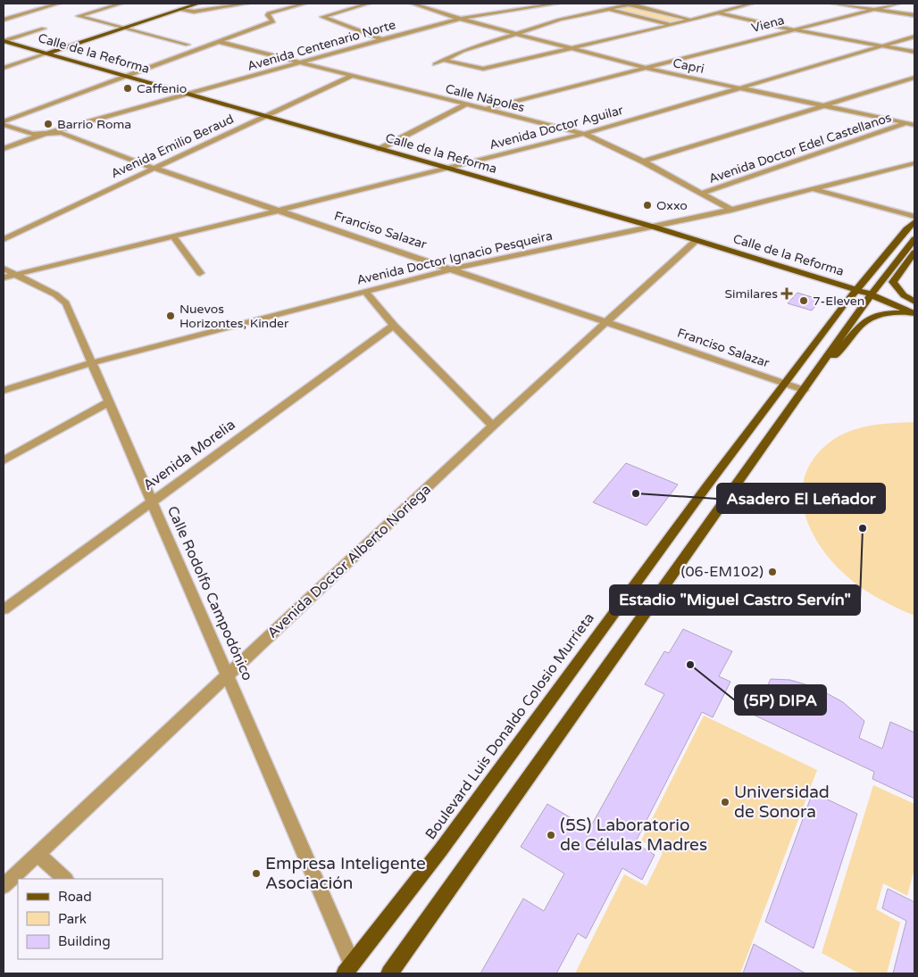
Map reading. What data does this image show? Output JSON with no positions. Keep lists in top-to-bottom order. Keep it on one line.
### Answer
{"streets":{"main road":["Calle de la Reforma","Boulevard Luis Donaldo Colosio Murrieta"],"street":["Viena","Avenida Centenario Norte","Capri","Calle Nápoles","Avenida Doctor Aguilar","Avenida Emilio Beraud","Avenida Doctor Edel Castellanos","Franciso Salazar","Avenida Doctor Ignacio Pesqueira","Avenida Morelia","Avenida Doctor Alberto Noriega","Calle Rodolfo Campodónico"]},"crossings":[["Viena","Capri"],["Viena","Calle Nápoles"],["Avenida Centenario Norte","Calle de la Reforma"],["Avenida Centenario Norte","Capri"],["Avenida Centenario Norte","Calle Nápoles"],["Avenida Centenario Norte","Franciso Salazar"],["Calle de la Reforma","Avenida Doctor Aguilar"],["Calle de la Reforma","Avenida Emilio Beraud"],["Calle de la Reforma","Avenida Doctor Ignacio Pesqueira"],["Calle de la Reforma","Avenida Doctor Alberto Noriega"],["Calle de la Reforma","Boulevard Luis Donaldo Colosio Murrieta"],["Capri","Avenida Doctor Aguilar"],["Capri","Avenida Doctor Edel Castellanos"],["Calle Nápoles","Avenida Doctor Aguilar"],["Calle Nápoles","Avenida Emilio Beraud"],["Calle Nápoles","Avenida Doctor Edel Castellanos"],["Calle Nápoles","Avenida Doctor Ignacio Pesqueira"],["Avenida Doctor Aguilar","Franciso Salazar"],["Avenida Doctor Aguilar","Calle Rodolfo Campodónico"],["Avenida Emilio Beraud","Franciso Salazar"],["Franciso Salazar","Avenida Doctor Ignacio Pesqueira"],["Franciso Salazar","Avenida Doctor Alberto Noriega"],["Franciso Salazar","Boulevard Luis Donaldo Colosio Murrieta"],["Avenida Doctor Ignacio Pesqueira","Calle Rodolfo Campodónico"],["Avenida Morelia","Calle Rodolfo Campodónico"],["Avenida Doctor Alberto Noriega","Calle Rodolfo Campodónico"],["Calle Rodolfo Campodónico","Boulevard Luis Donaldo Colosio Murrieta"]],"places":{"other":["Caffenio","Barrio Roma","Oxxo","7-Eleven","Nuevos Horizontes, Kinder","Asadero El Leñador","Estadio \"Miguel Castro Servín\"","(06-EM102)","(5P) DIPA","Universidad de Sonora","(5S) Laboratorio de Células Madres","Empresa Inteligente Asociación"],"health":["Similares"]},"legend":["Road","Park","Building"]}
